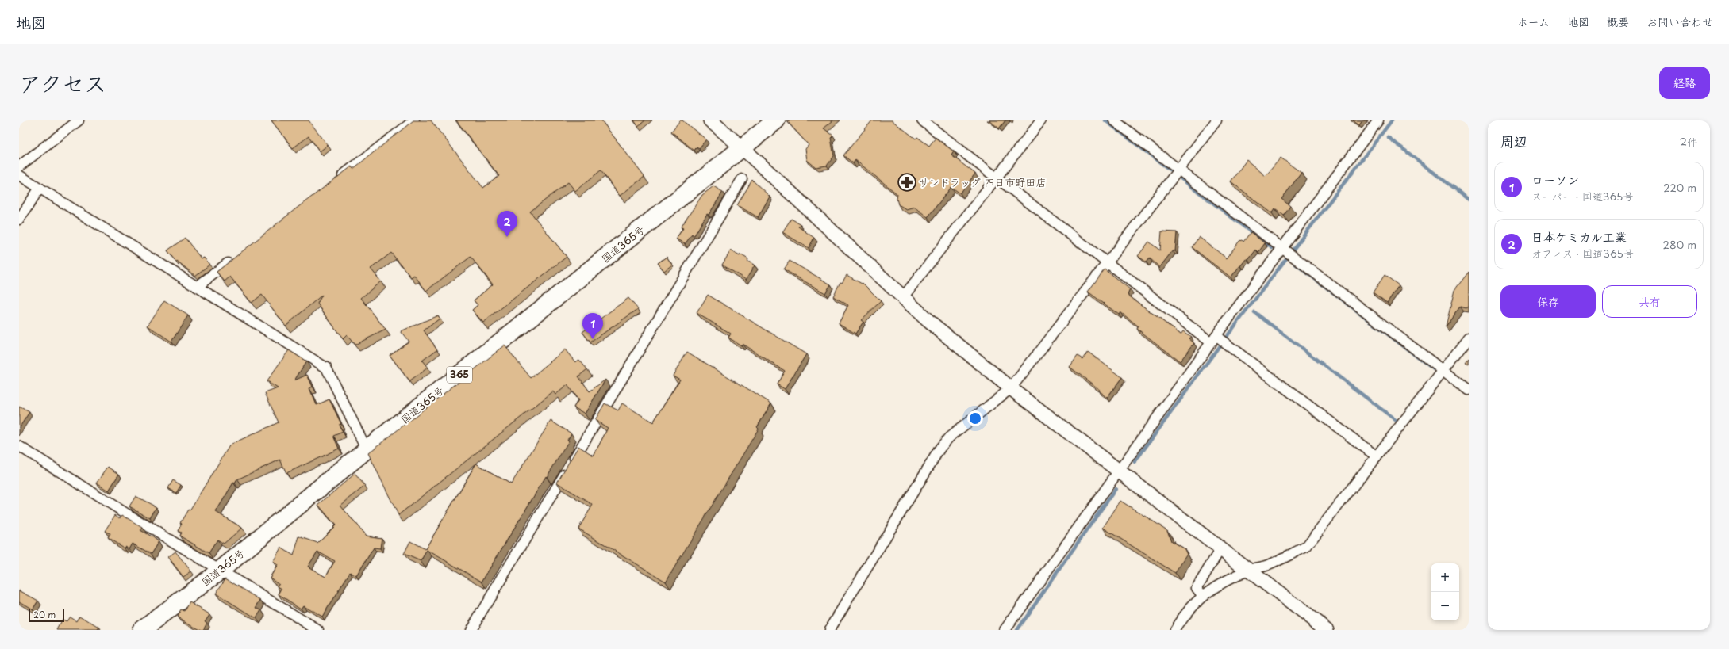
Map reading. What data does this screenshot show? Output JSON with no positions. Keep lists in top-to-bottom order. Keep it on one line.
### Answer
{"streets":{"highway":["国道365号","365"]},"places":{"pharmacy":["サンドラッグ 四日市野田店"]},"scale_bar":"20 m","page":{"header":"地図","nav":["ホーム","地図","概要","お問い合わせ"],"title":"アクセス","buttons":["経路",["保存","共有"]],"heading":["周辺","2件"],"list":[{"mark":"1","name":"ローソン","note":"スーパー · 国道365号","value":"220 m"},{"mark":"2","name":"日本ケミカル工業","note":"オフィス · 国道365号","value":"280 m"}],"pins":["2","1"],"map_buttons":["+","−"],"scale":"20 m"}}
